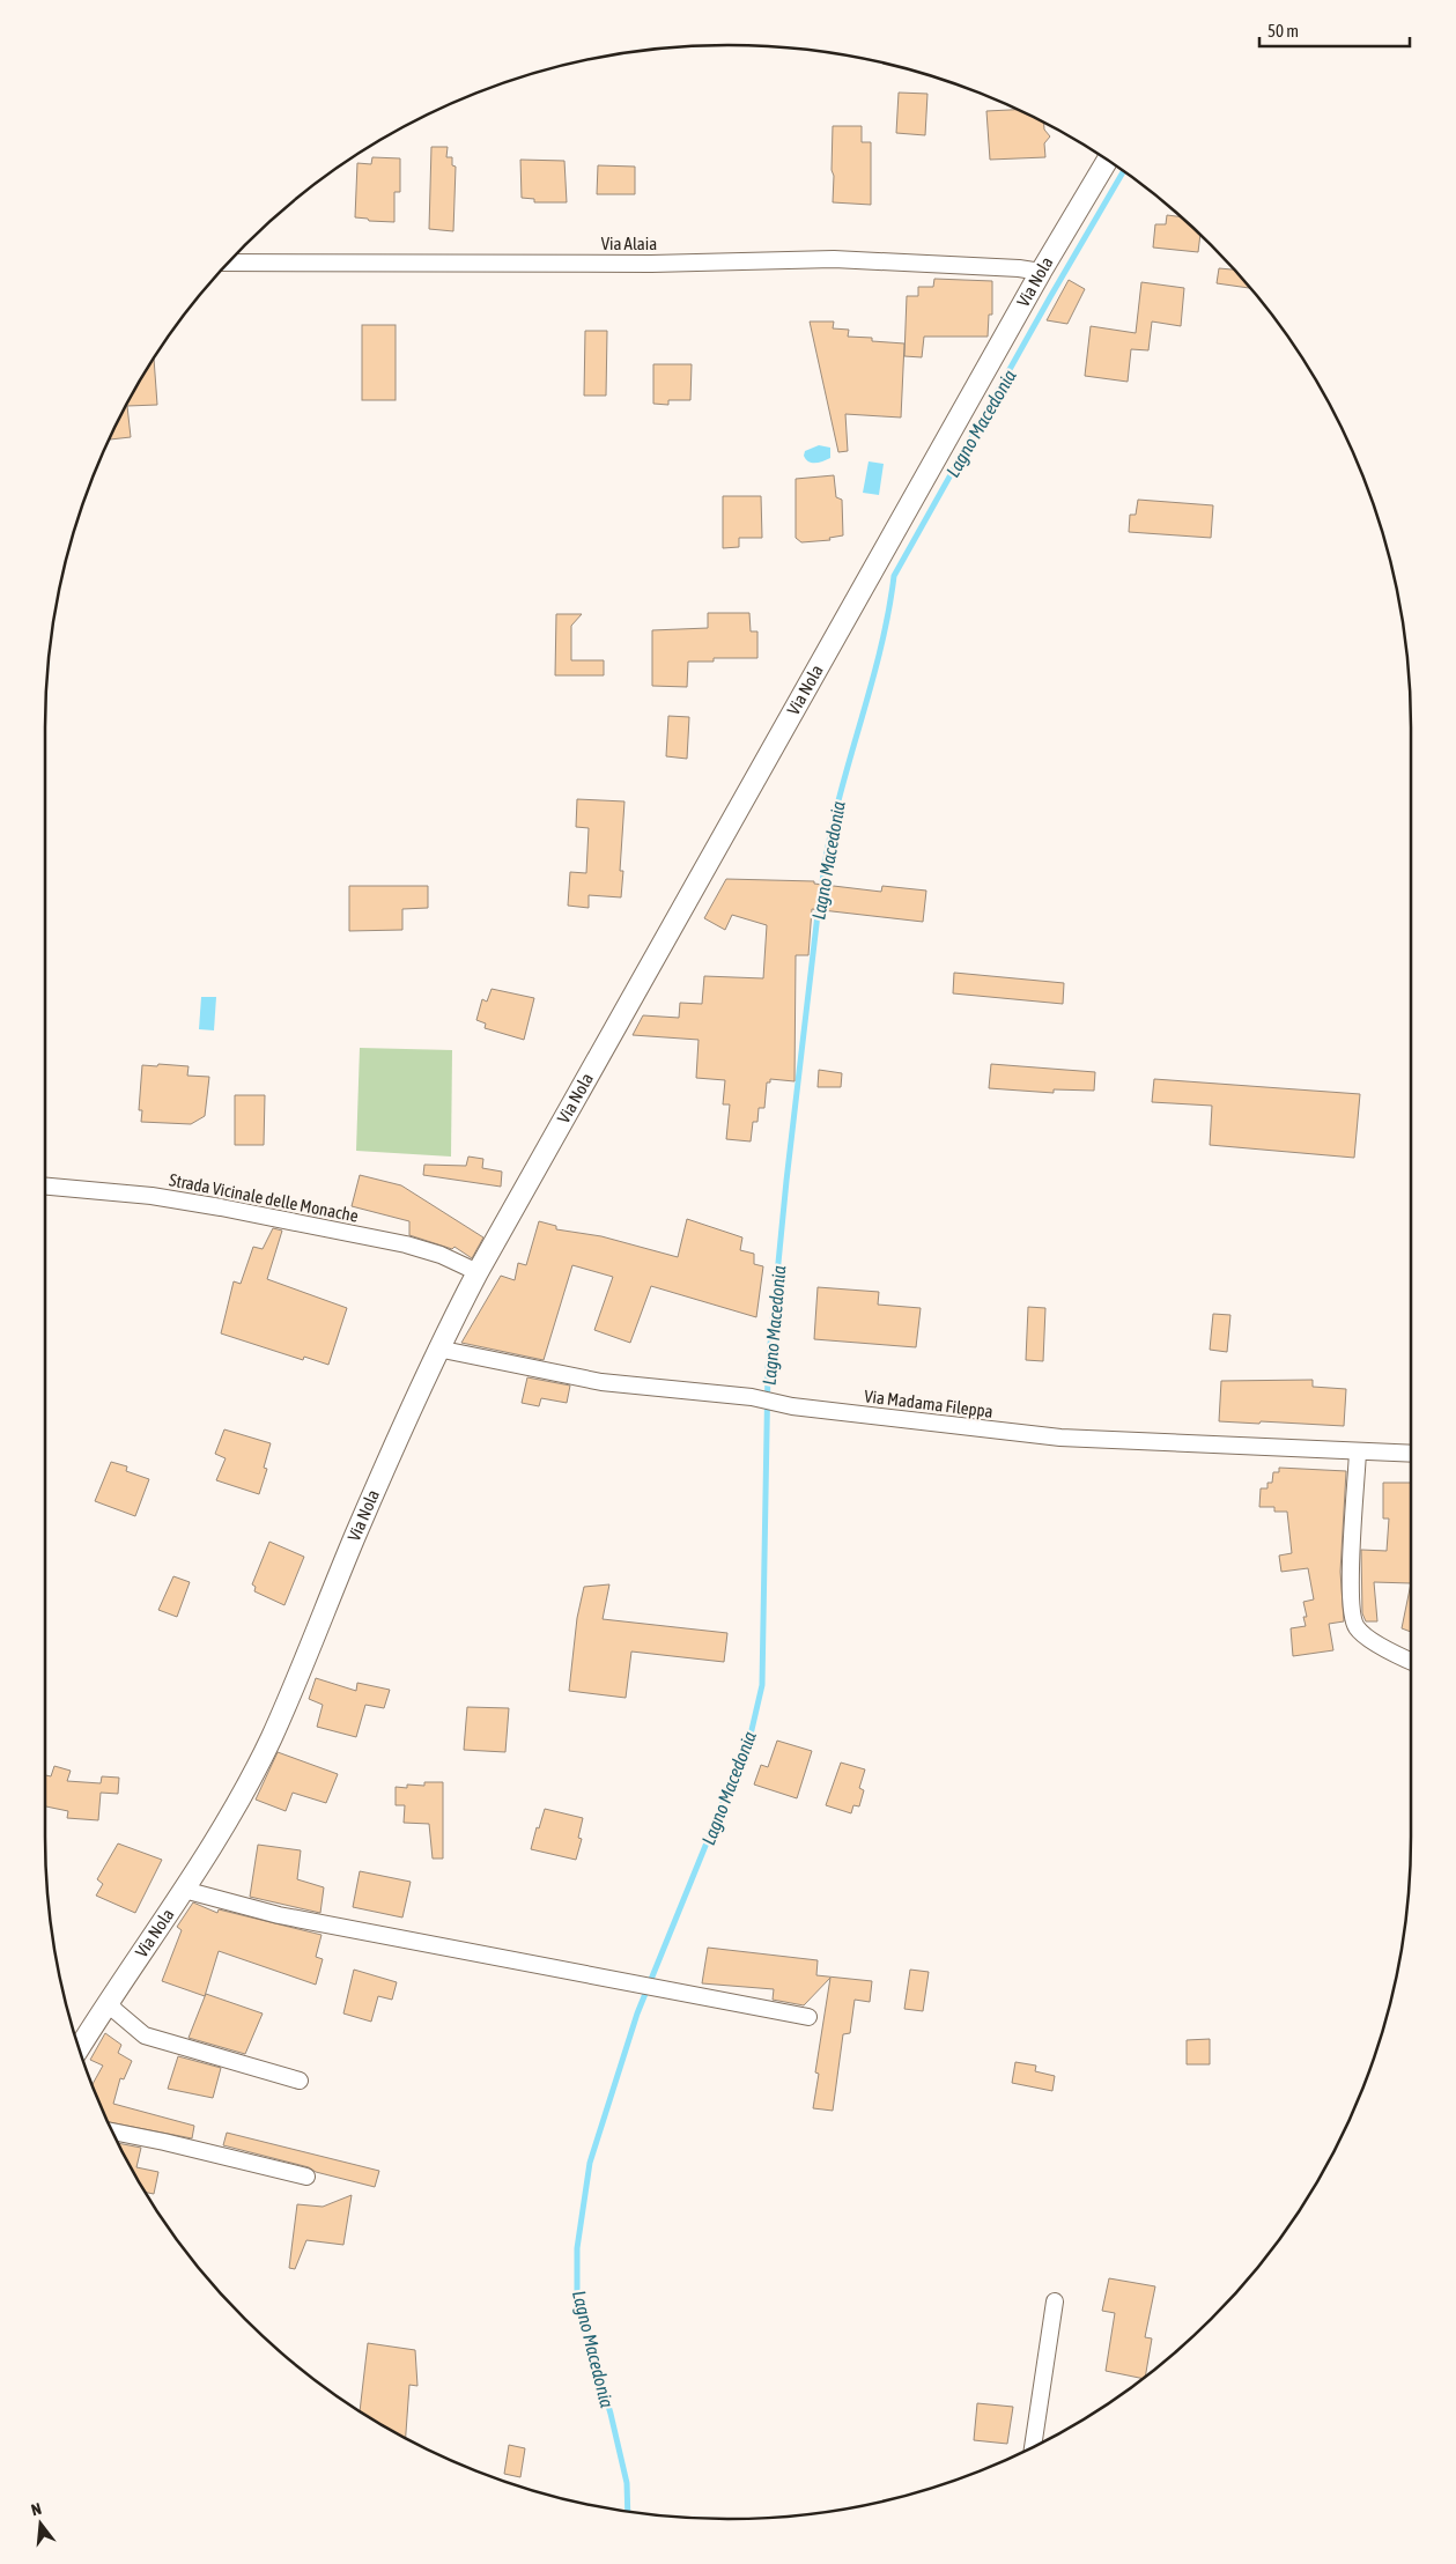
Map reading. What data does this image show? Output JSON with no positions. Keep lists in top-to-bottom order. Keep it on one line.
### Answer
{"streets":{"street":["Via Alaia","Via Nola","Strada Vicinale delle Monache","Via Madama Fileppa"]},"crossings":[["Via Alaia","Via Nola"],["Via Nola","Strada Vicinale delle Monache"],["Via Nola","Via Madama Fileppa"]],"water":["Lagno Macedonia"],"scale_bar":"50 m","north":"top"}
